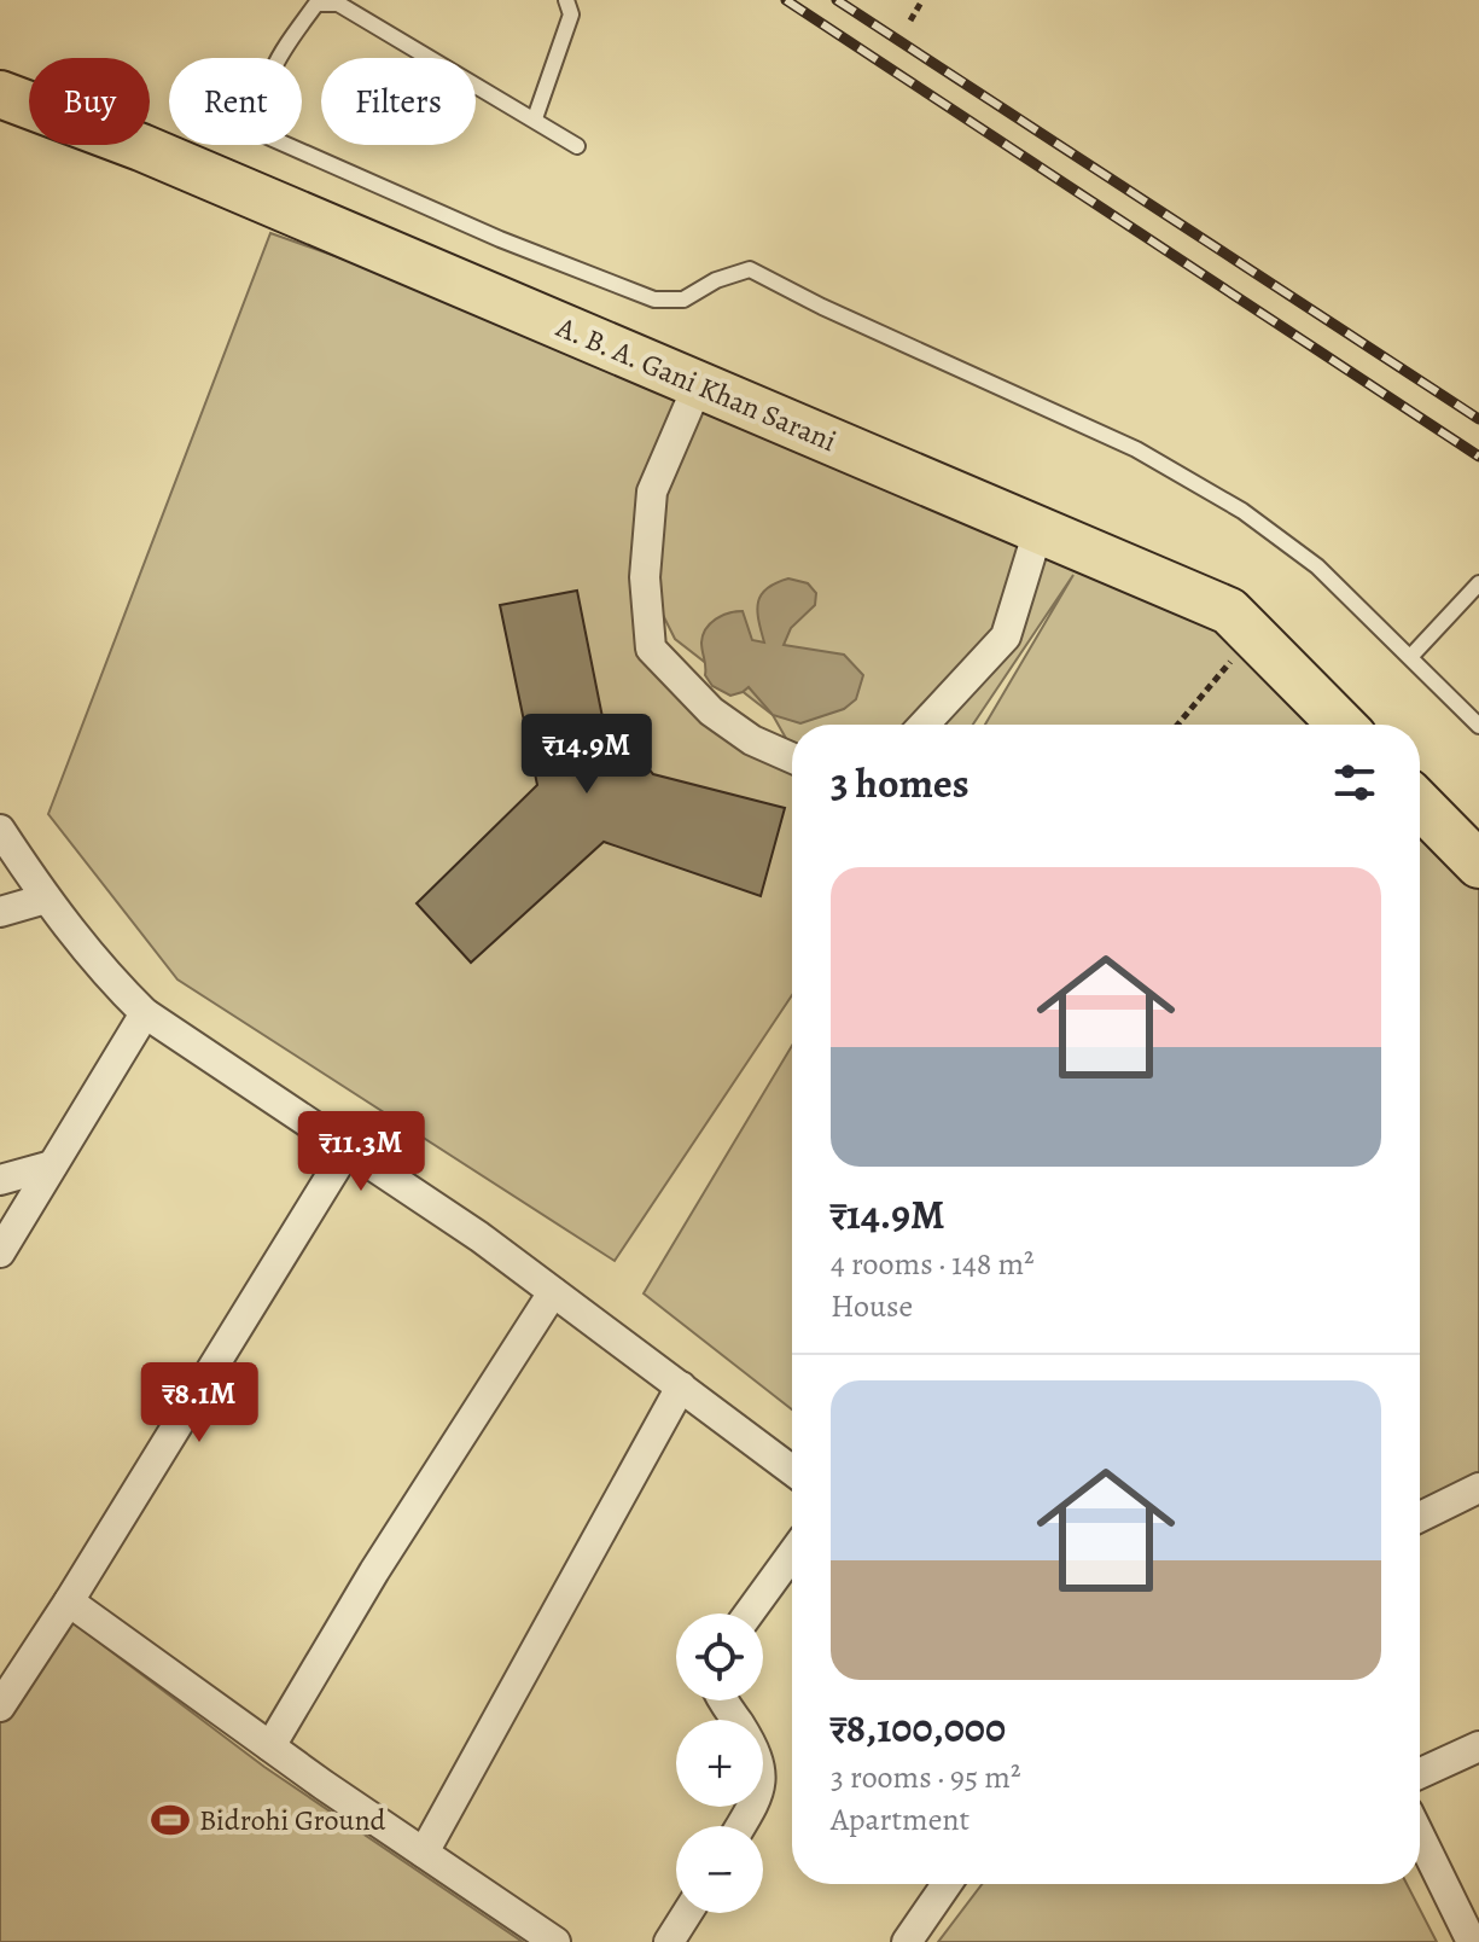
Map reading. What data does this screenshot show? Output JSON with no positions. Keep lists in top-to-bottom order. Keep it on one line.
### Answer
{"streets":{"main road":["A. B. A. Gani Khan Sarani"]},"places":{"sports":["Bidrohi Ground"]},"page":{"chip":["Buy","Rent","Filters"],"price":["₹14.9M","₹11.3M","₹8.1M"],"heading":"3 homes","list":[{"name":"₹14.9M","note":"4 rooms · 148 m² · House"},{"name":"₹8,100,000","note":"3 rooms · 95 m² · Apartment"}],"map_buttons":["+","−"]}}
